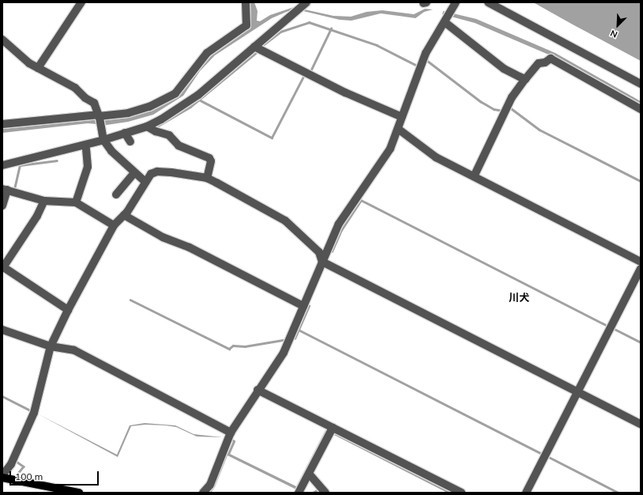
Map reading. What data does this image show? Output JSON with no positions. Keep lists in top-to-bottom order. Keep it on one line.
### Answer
{"districts":["川犬"],"scale_bar":"100 m","north":"bottom left"}
